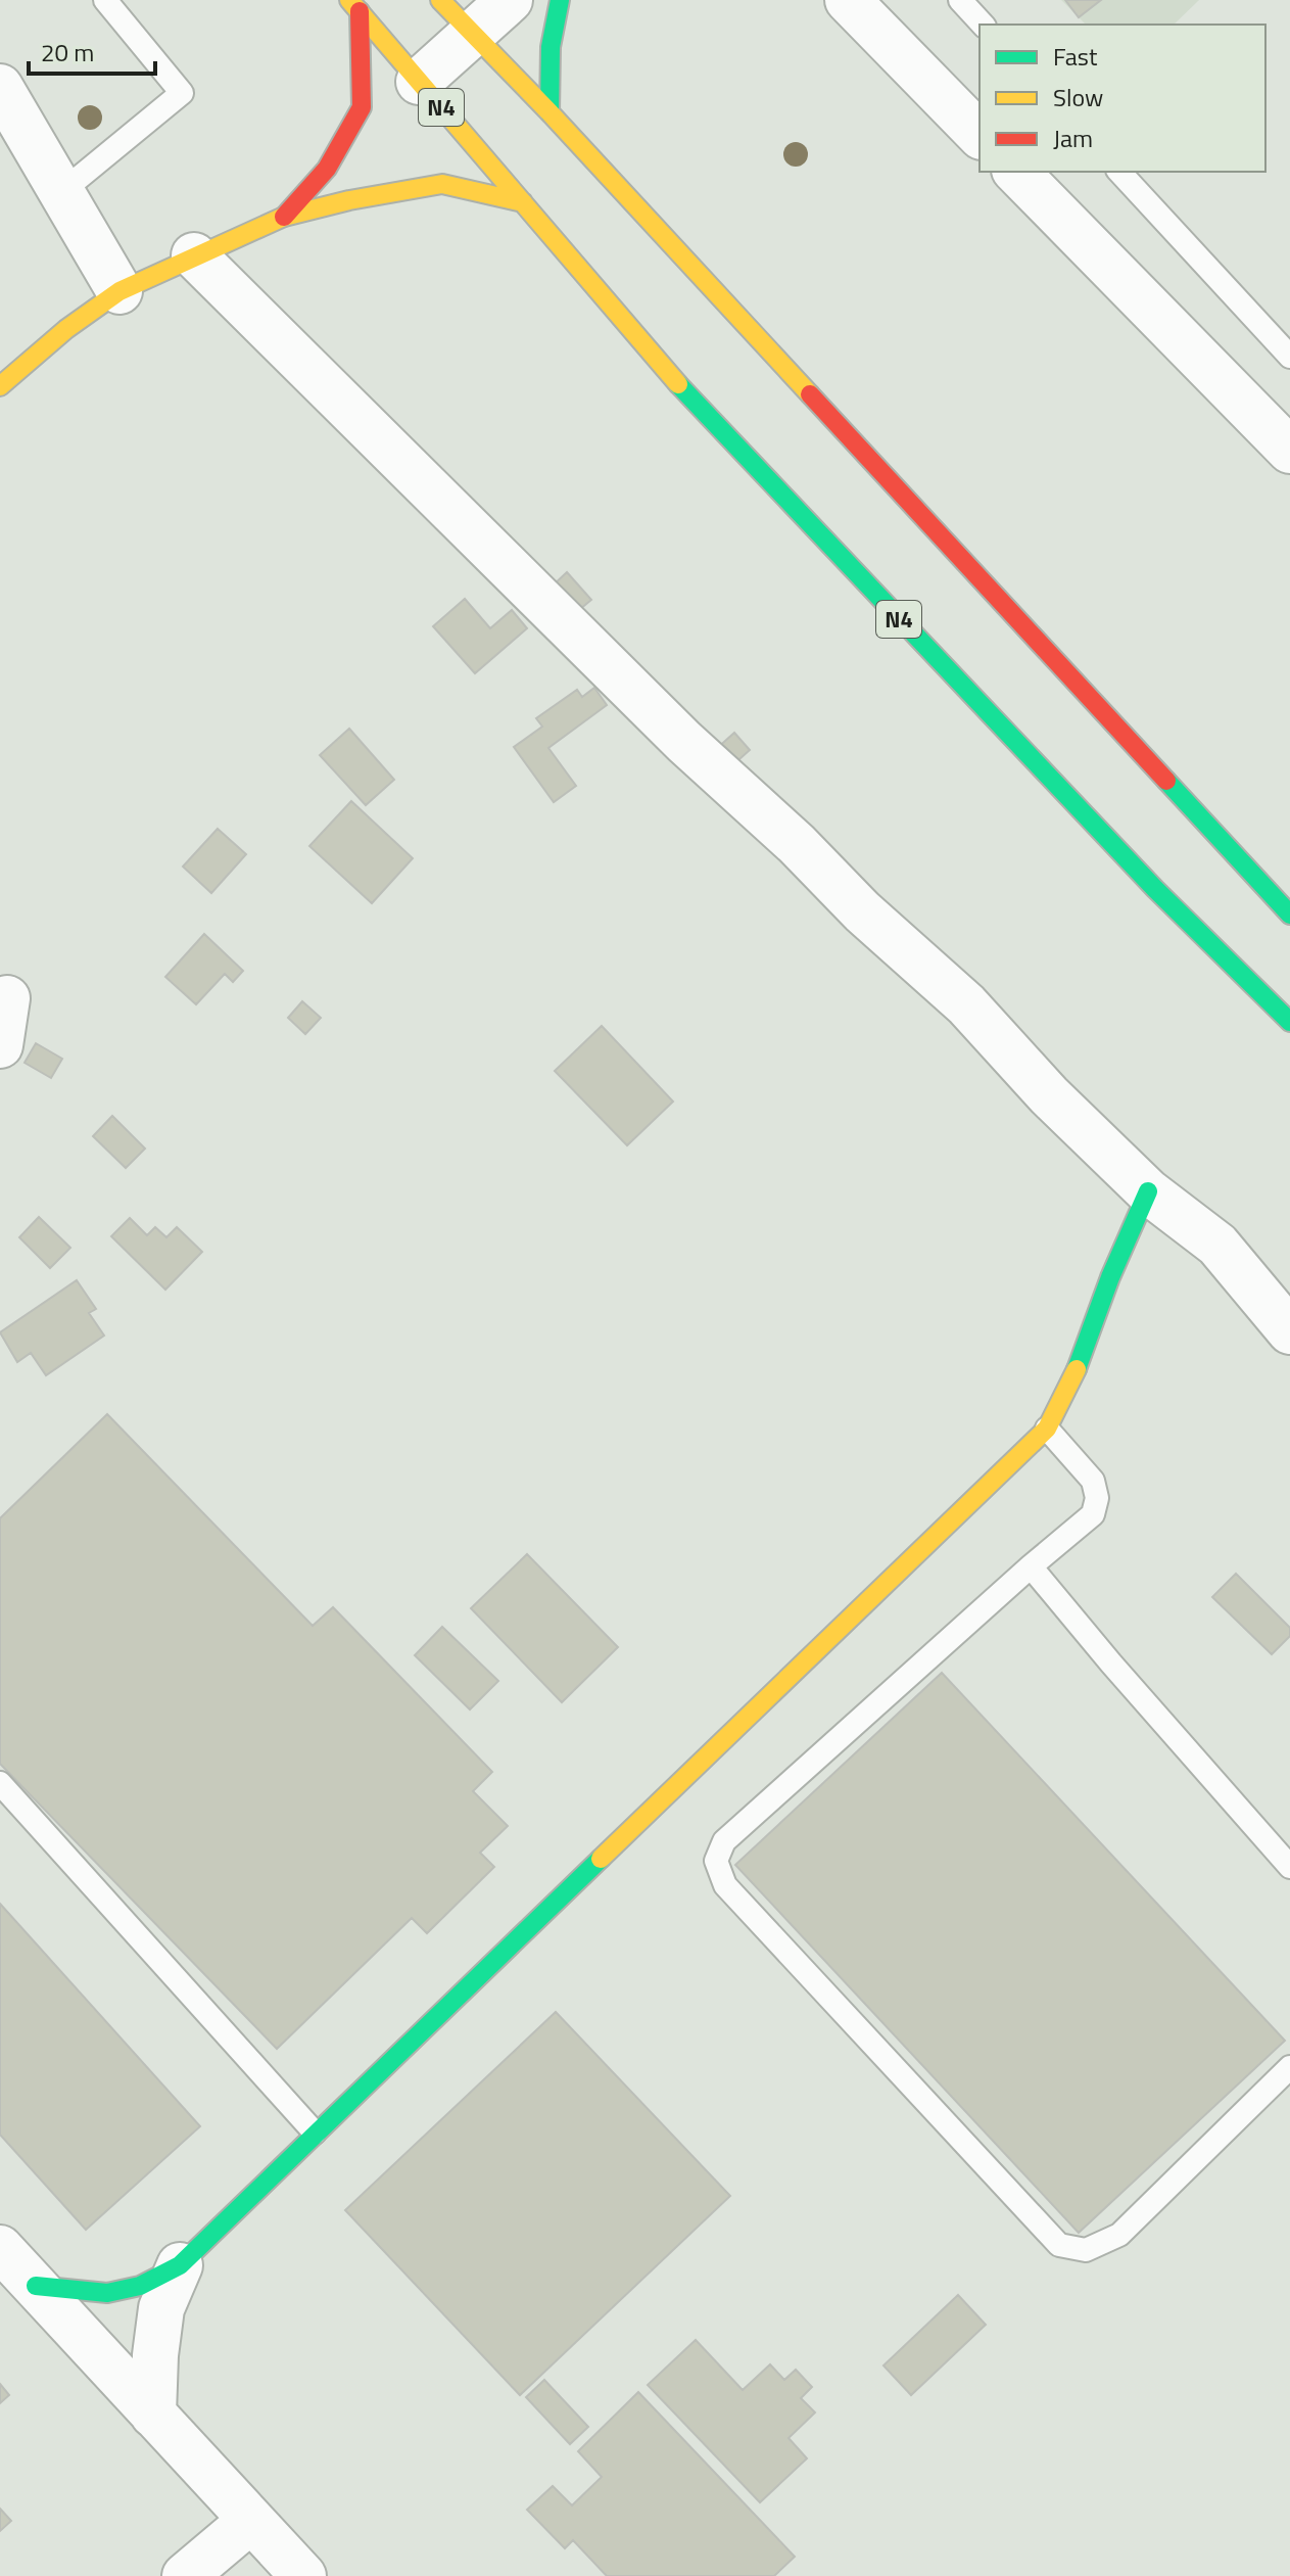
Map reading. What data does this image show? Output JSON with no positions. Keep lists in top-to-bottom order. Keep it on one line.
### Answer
{"streets":{"main road":["N4"]},"legend":["Fast","Slow","Jam"],"scale_bar":"20 m"}
